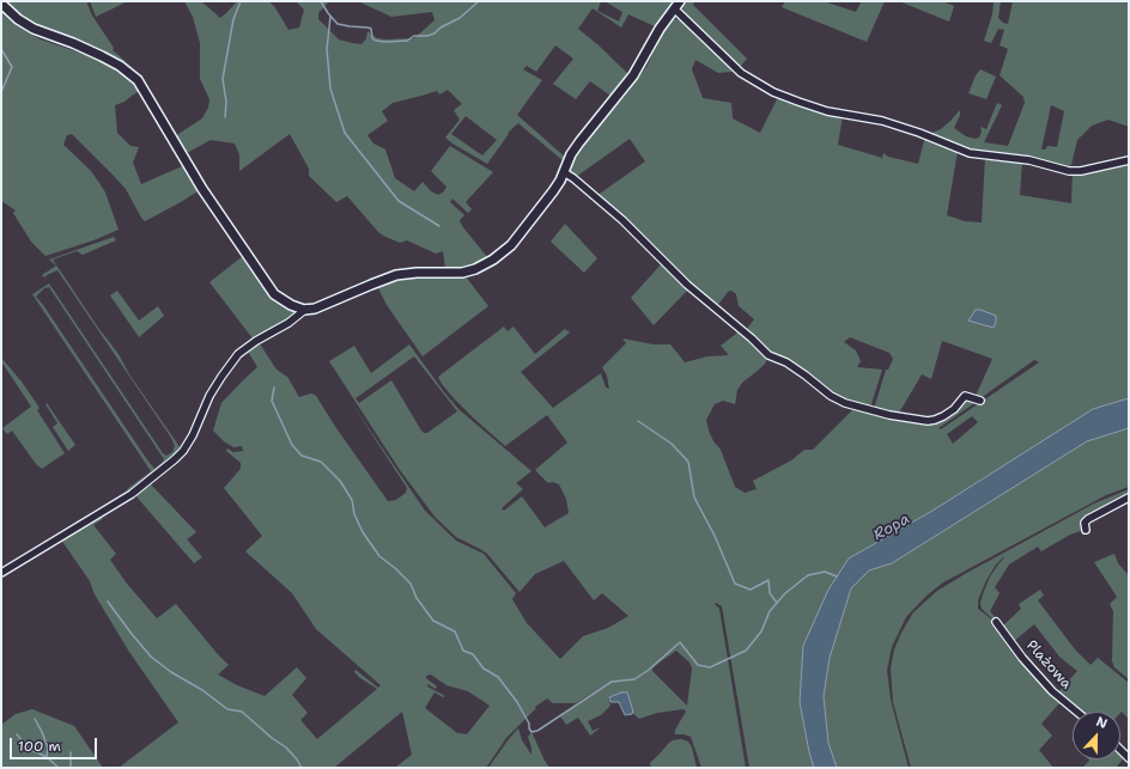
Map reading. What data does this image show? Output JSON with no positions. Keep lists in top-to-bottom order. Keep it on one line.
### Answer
{"streets":{"street":["Plażowa"]},"water":["Ropa"],"scale_bar":"100 m","north":"top"}
